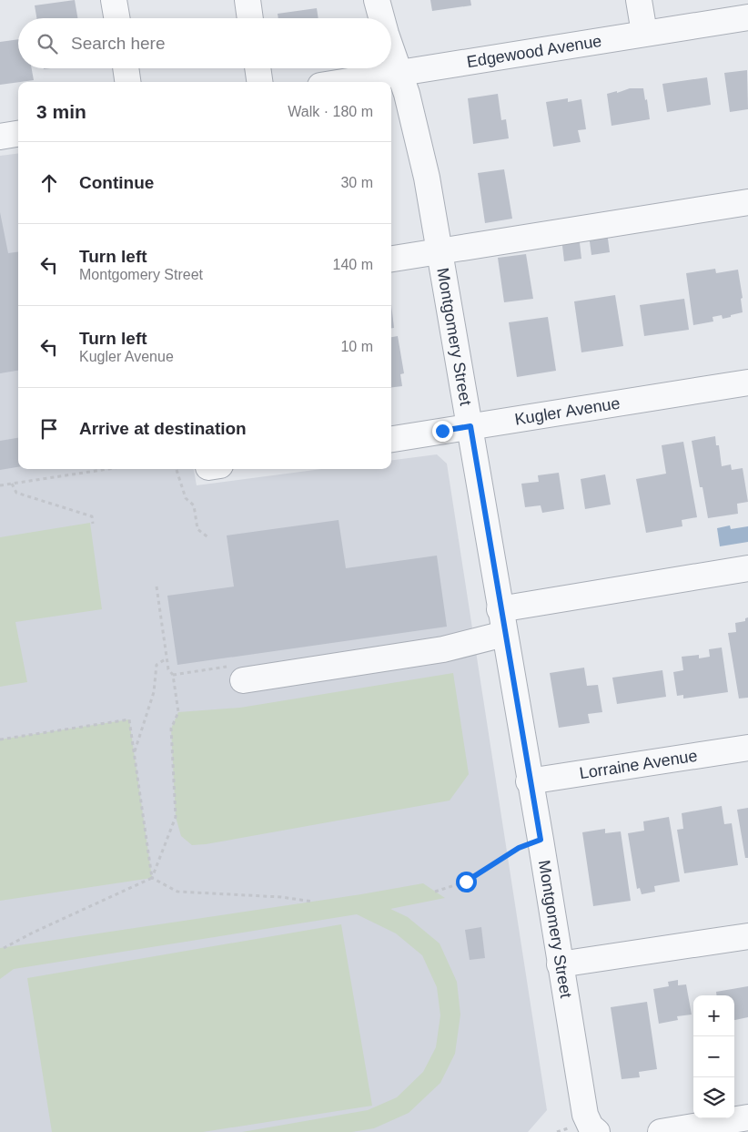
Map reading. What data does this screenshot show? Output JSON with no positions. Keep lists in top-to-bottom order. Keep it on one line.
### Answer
{"streets":{"street":["Edgewood Avenue","Montgomery Street","Kugler Avenue","Lorraine Avenue"]},"crossings":[["Edgewood Avenue","Montgomery Street"],["Montgomery Street","Kugler Avenue"],["Montgomery Street","Lorraine Avenue"]],"page":{"search":"Search here","heading":["3 min","Walk · 180 m"],"list":[["Continue","30 m"],["Turn left","Montgomery Street","140 m"],["Turn left","Kugler Avenue","10 m"],"Arrive at destination"],"map_buttons":["+","−"]}}
